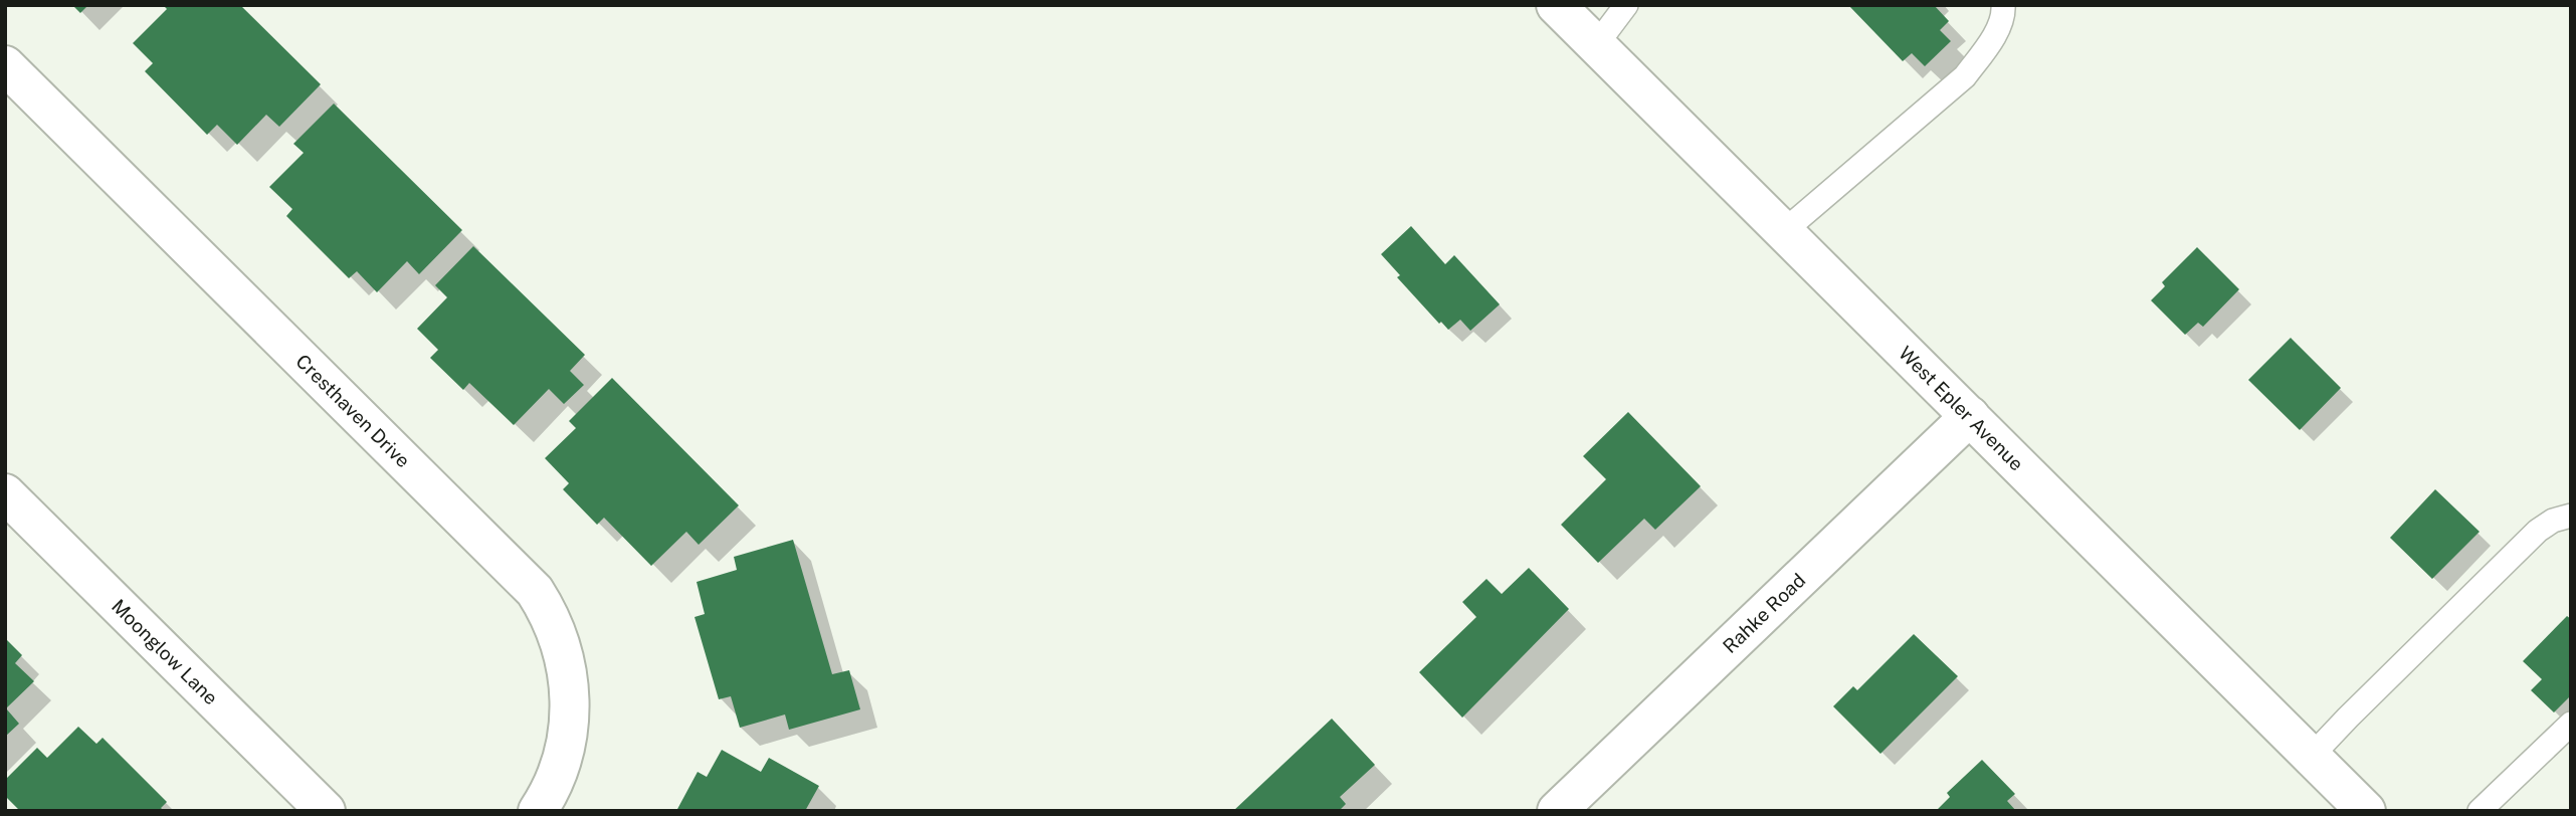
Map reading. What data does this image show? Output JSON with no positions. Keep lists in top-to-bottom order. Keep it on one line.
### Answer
{"streets":{"street":["West Epler Avenue","Cresthaven Drive","Rahke Road","Moonglow Lane"]},"crossings":[["West Epler Avenue","Rahke Road"]]}
